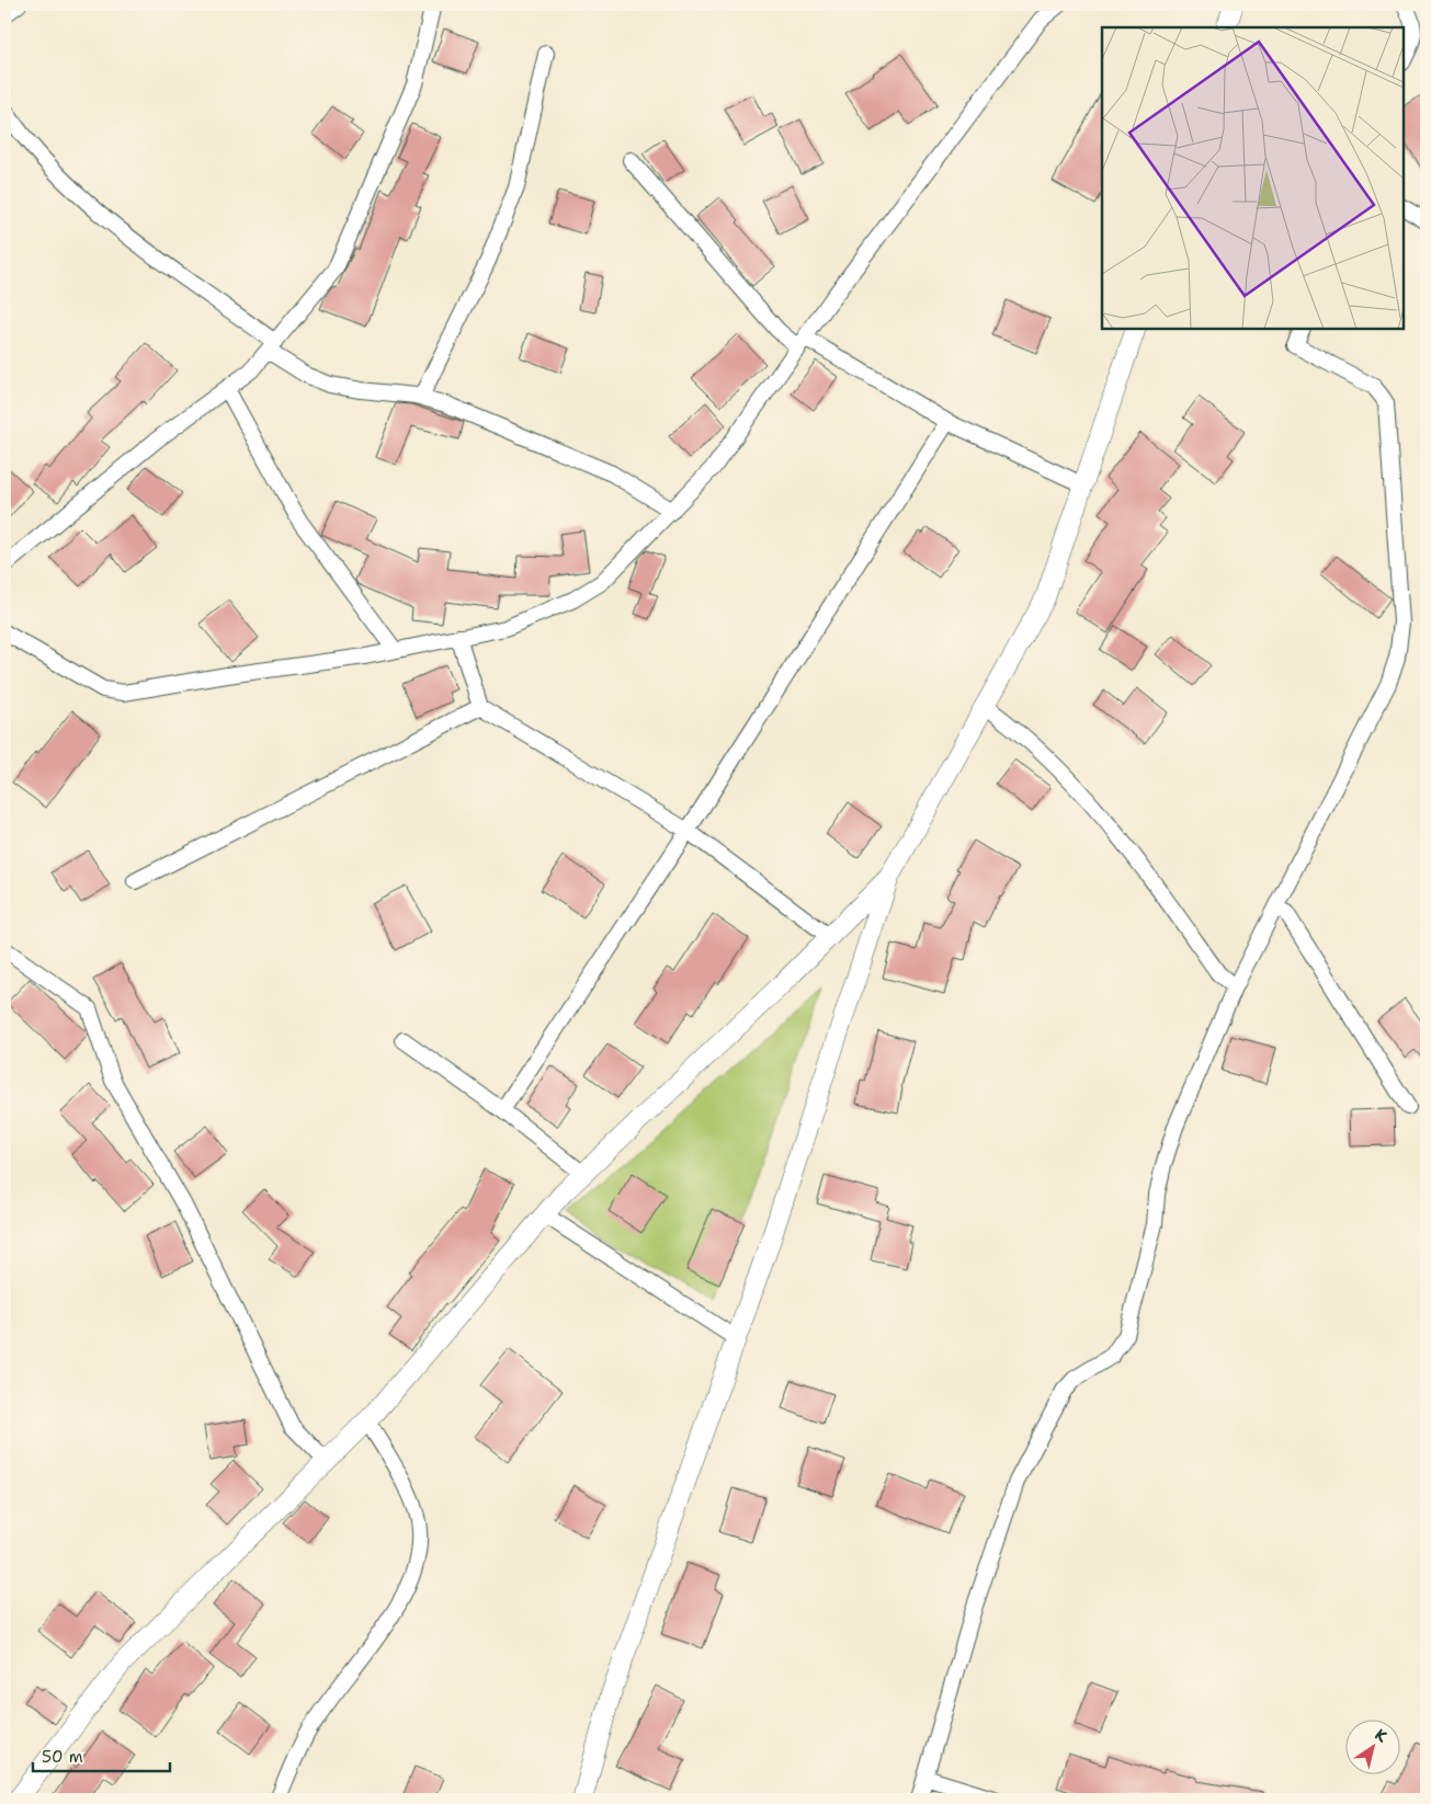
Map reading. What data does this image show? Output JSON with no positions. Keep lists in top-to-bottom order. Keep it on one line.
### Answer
{"scale_bar":"50 m","north":"top right"}
